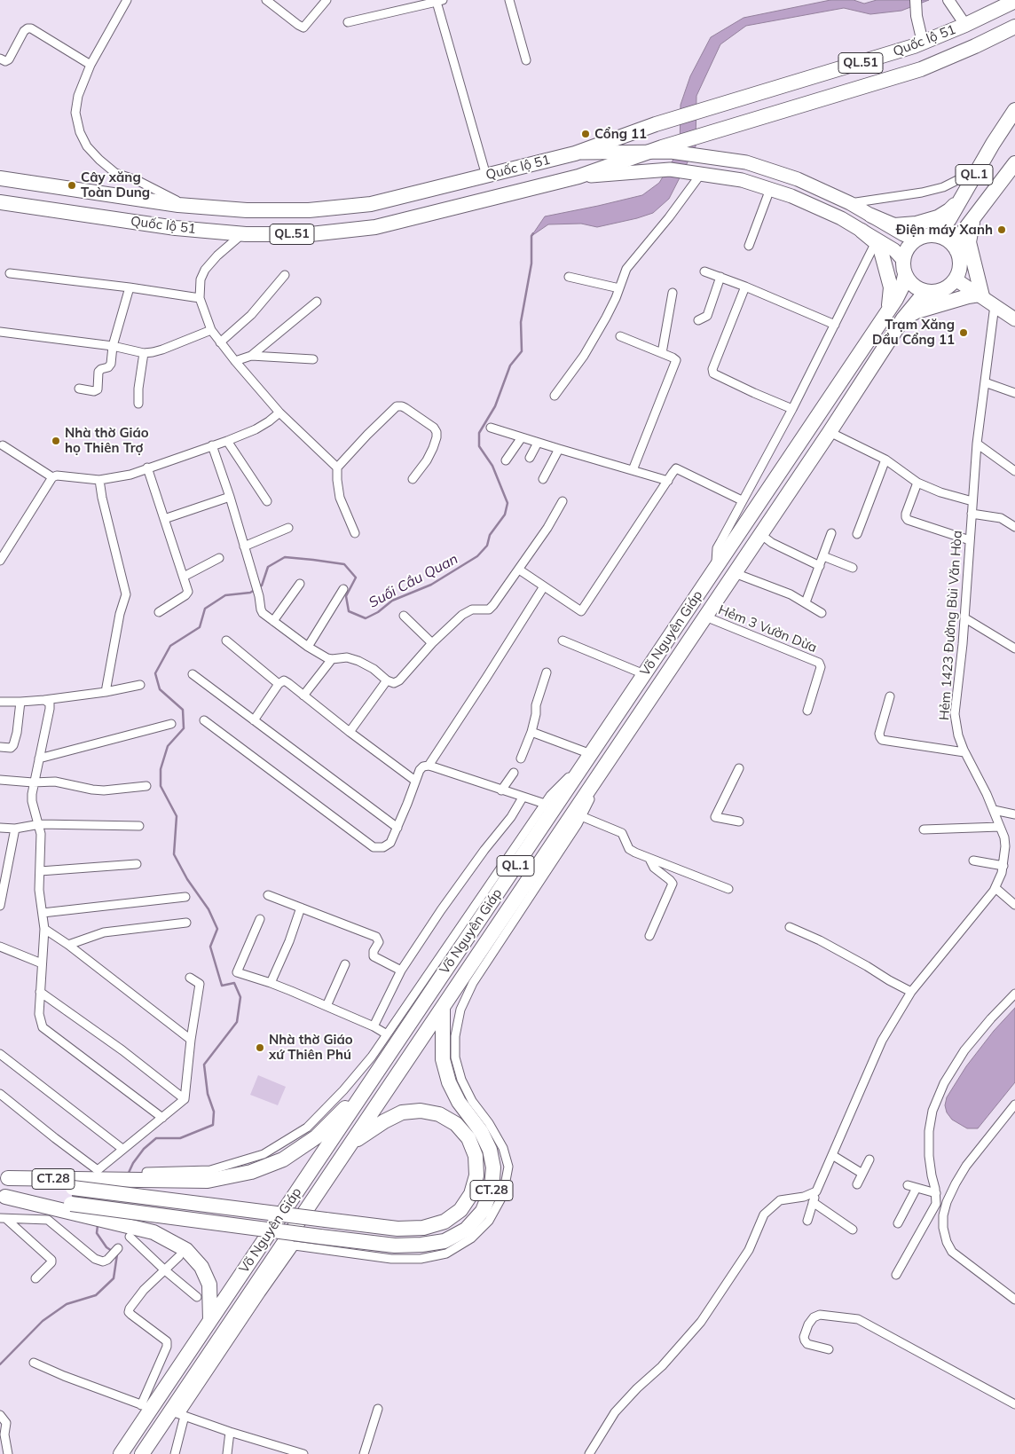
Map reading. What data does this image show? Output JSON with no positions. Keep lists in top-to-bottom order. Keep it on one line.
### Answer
{"streets":{"highway":["Quốc lộ 51","QL.51","QL.1","Võ Nguyên Giáp","CT.28"],"street":["Hẻm 1423 Đường Bùi Văn Hòa","Hẻm 3 Vườn Dừa"]},"crossings":[["QL.1","Võ Nguyên Giáp"],["Hẻm 3 Vườn Dừa","Võ Nguyên Giáp"],["Võ Nguyên Giáp","CT.28"]],"water":["Suối Cầu Quan"],"places":["Cổng 11","Cây xăng Toàn Dung","Điện máy Xanh","Trạm Xăng Dầu Cổng 11","Nhà thờ Giáo họ Thiên Trợ","Nhà thờ Giáo xứ Thiên Phú"]}
